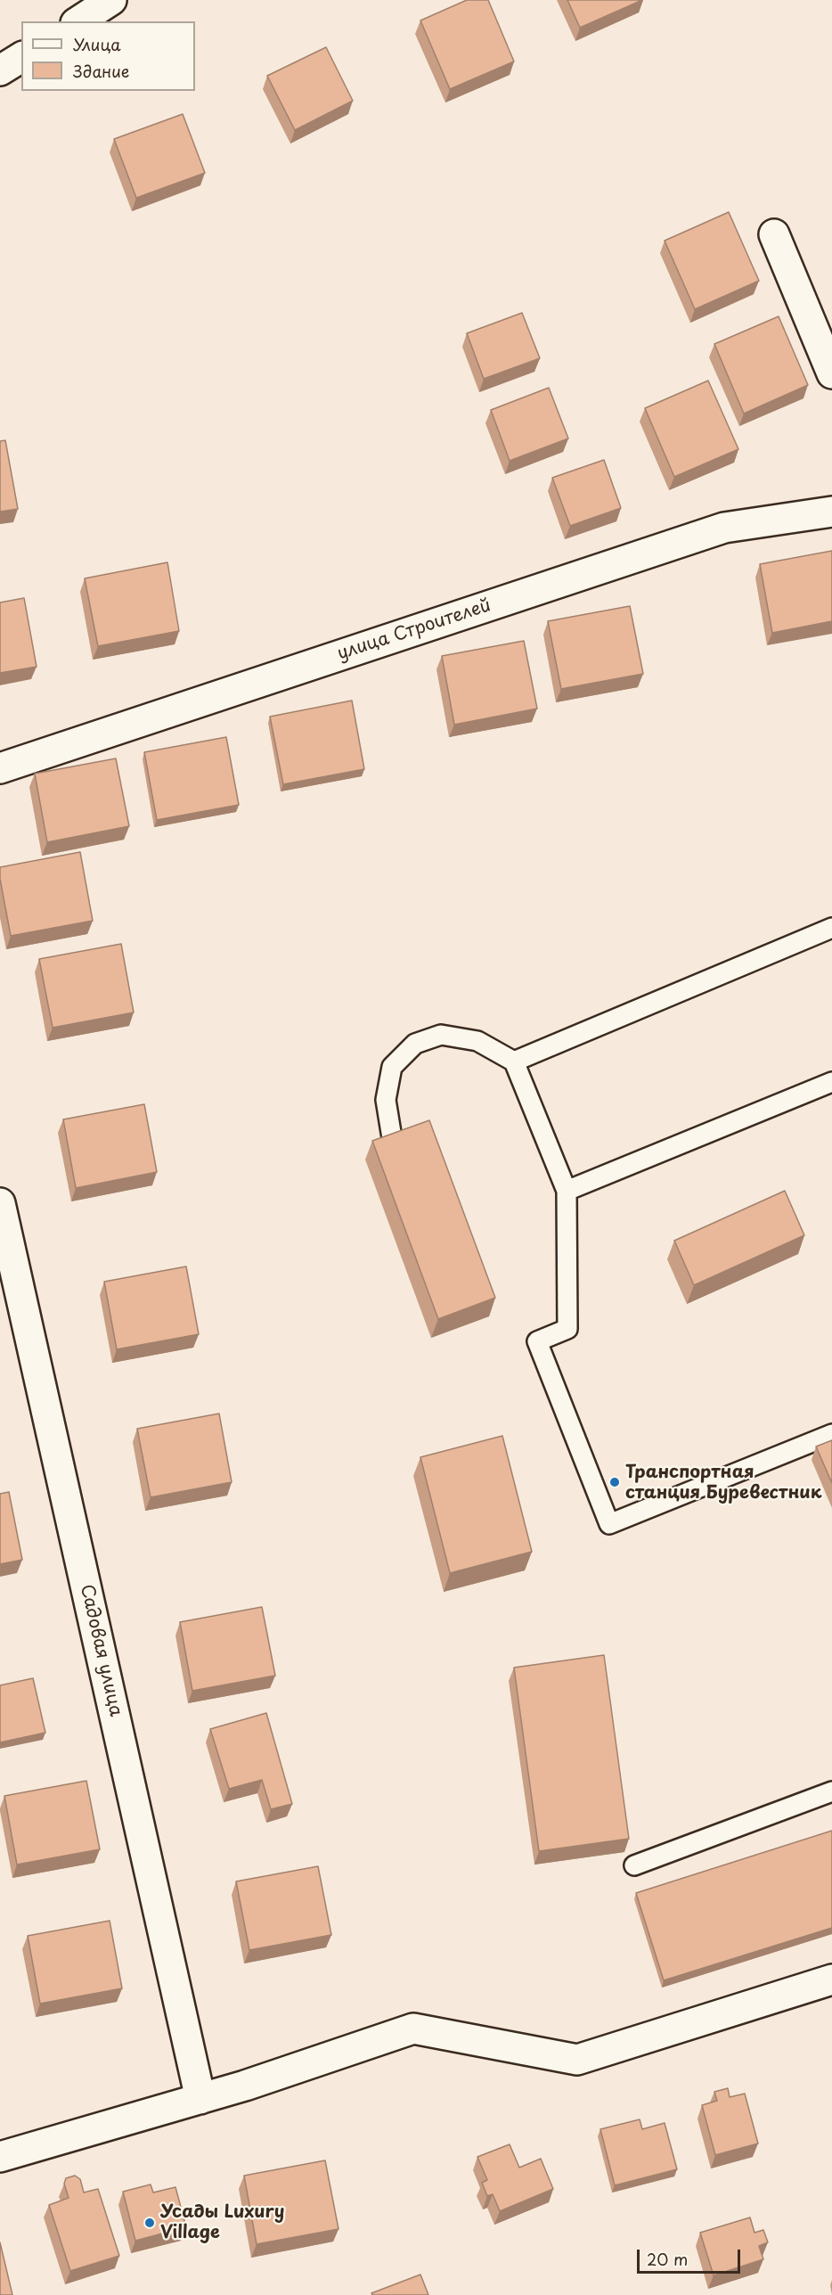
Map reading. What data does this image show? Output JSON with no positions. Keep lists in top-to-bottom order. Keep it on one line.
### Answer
{"streets":{"street":["улица Строителей","Садовая улица"]},"places":["Транспортная станция Буревестник","Усады Luxury Village"],"legend":["Улица","Здание"],"scale_bar":"20 m"}
